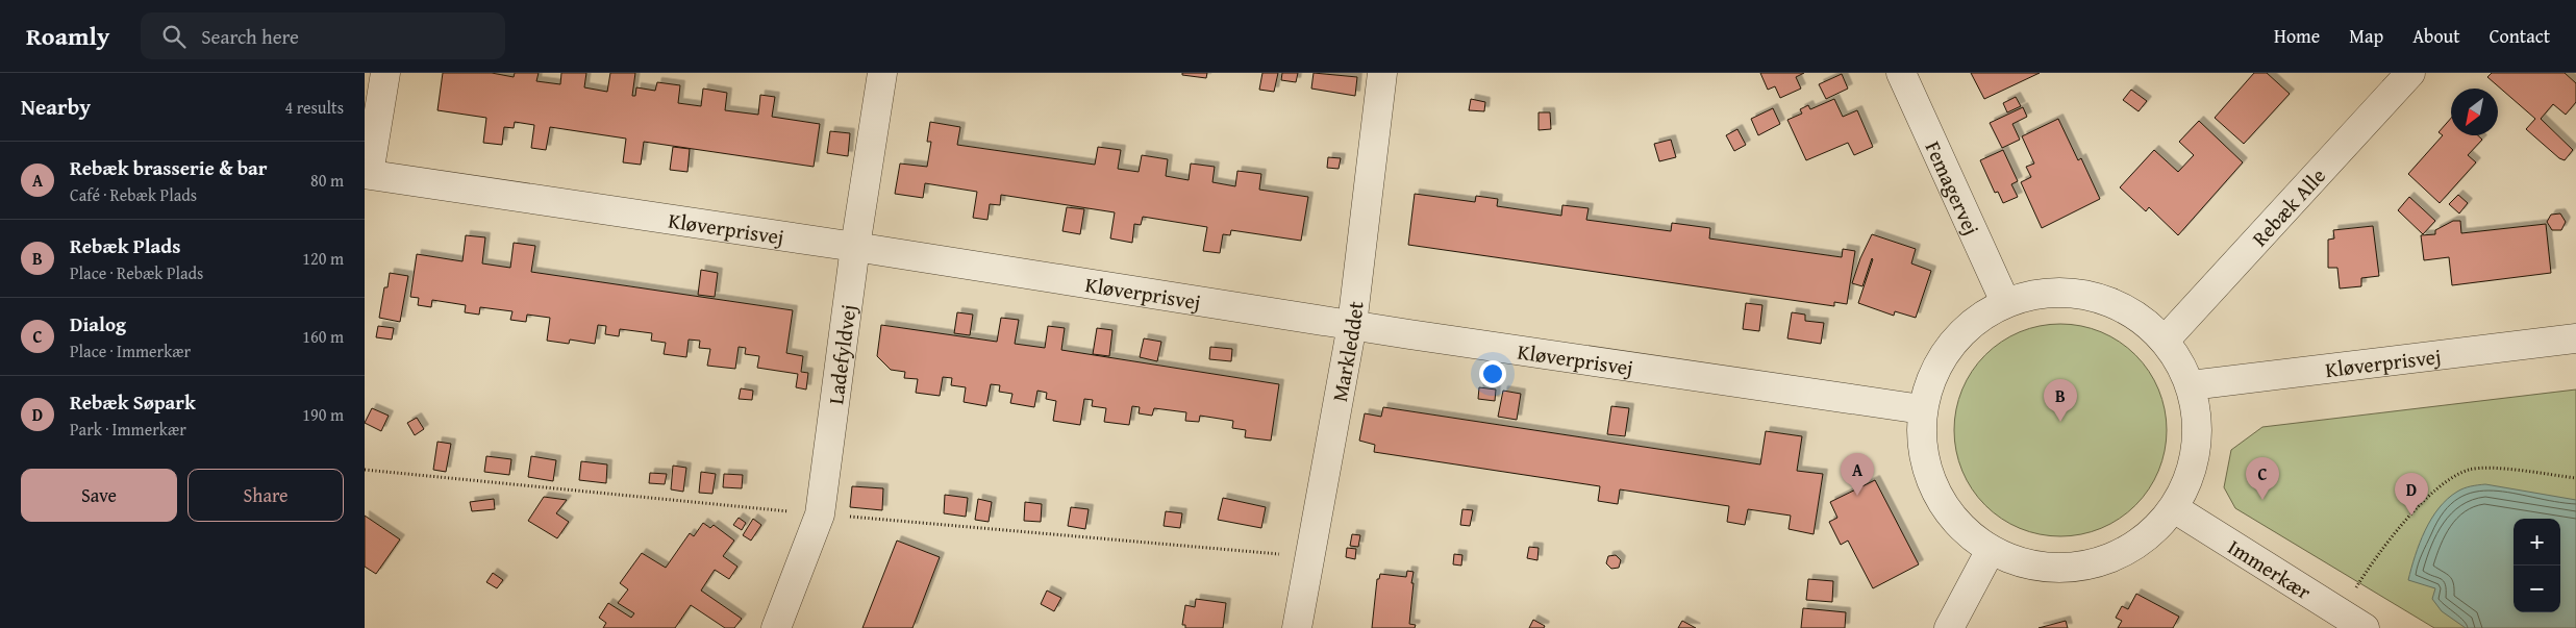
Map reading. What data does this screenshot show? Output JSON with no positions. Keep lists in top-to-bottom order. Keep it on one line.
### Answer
{"streets":{"street":["Femagervej","Rebæk Alle","Kløverprisvej","Markleddet","Ladefyldvej","Immerkær"]},"crossings":[["Kløverprisvej","Markleddet"],["Kløverprisvej","Ladefyldvej"]],"north":"bottom left","page":{"header":"Roamly","search":"Search here","nav":["Home","Map","About","Contact"],"heading":["Nearby","4 results"],"list":[{"mark":"A","name":"Rebæk brasserie & bar","note":"Café · Rebæk Plads","value":"80 m"},{"mark":"B","name":"Rebæk Plads","note":"Place · Rebæk Plads","value":"120 m"},{"mark":"C","name":"Dialog","note":"Place · Immerkær","value":"160 m"},{"mark":"D","name":"Rebæk Søpark","note":"Park · Immerkær","value":"190 m"}],"pins":["B","A","C","D"],"buttons":["Save","Share"],"map_buttons":["+","−"]}}
